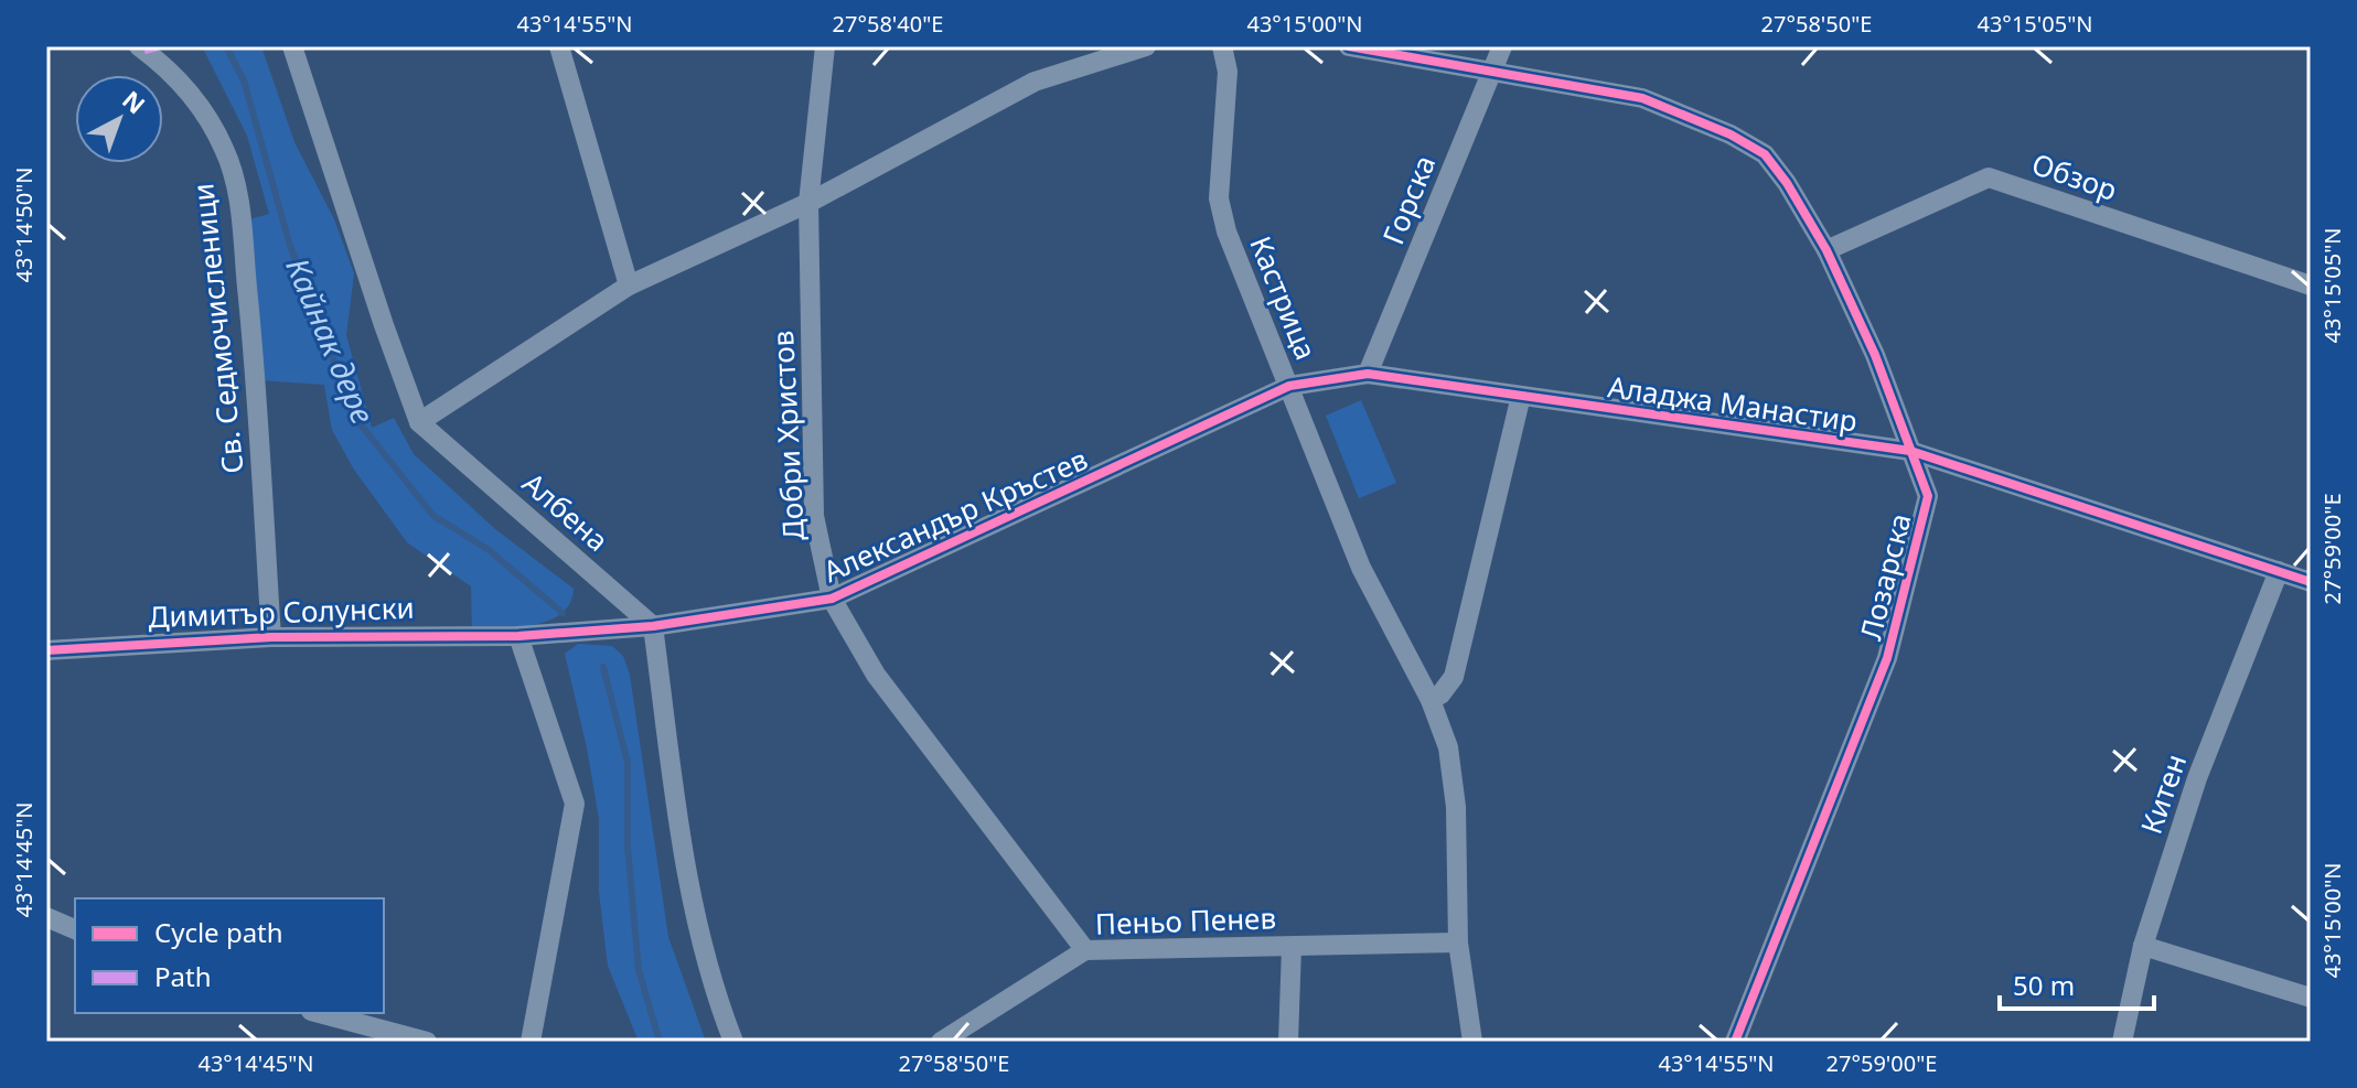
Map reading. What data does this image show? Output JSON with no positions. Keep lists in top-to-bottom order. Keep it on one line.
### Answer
{"streets":{"street":["Обзор","Горска","Кастрица","Св. Седмочисленици","Аладжа Манастир","Добри Христов","Албена","Александър Кръстев","Лозарска","Димитър Солунски","Китен","Пеньо Пенев"]},"crossings":[["Обзор","Лозарска"],["Горска","Аладжа Манастир"],["Горска","Лозарска"],["Кастрица","Аладжа Манастир"],["Кастрица","Александър Кръстев"],["Кастрица","Пеньо Пенев"],["Св. Седмочисленици","Димитър Солунски"],["Аладжа Манастир","Александър Кръстев"],["Аладжа Манастир","Лозарска"],["Аладжа Манастир","Китен"],["Добри Христов","Александър Кръстев"],["Добри Христов","Пеньо Пенев"],["Албена","Александър Кръстев"],["Александър Кръстев","Димитър Солунски"]],"water":["Кайнак дере"],"legend":["Cycle path","Path"],"scale_bar":"50 m","north":"top right","coordinates":["43°14'55\"N","27°58'40\"E","43°15'00\"N","27°58'50\"E","43°15'05\"N","43°14'50\"N","27°59'00\"E","43°14'45\"N"]}
